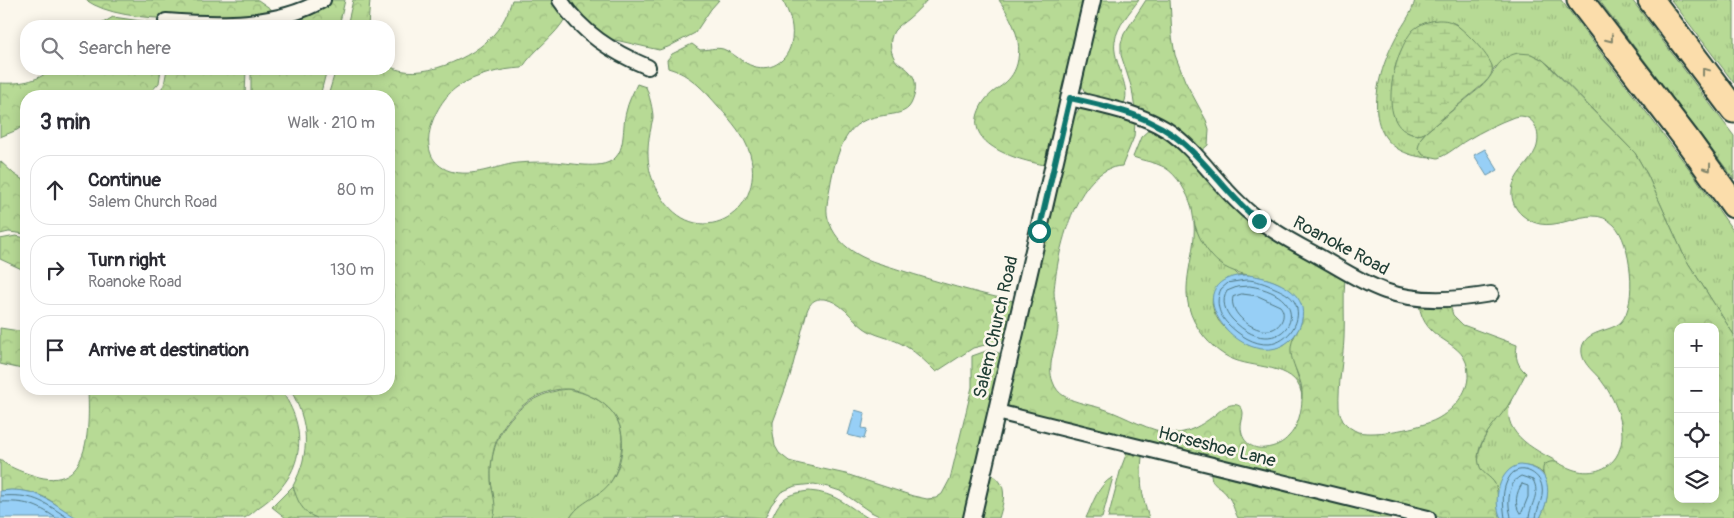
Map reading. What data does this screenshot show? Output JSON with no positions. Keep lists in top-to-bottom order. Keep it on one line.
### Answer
{"streets":{"street":["Roanoke Road","Salem Church Road","Horseshoe Lane"]},"crossings":[["Roanoke Road","Salem Church Road"],["Salem Church Road","Horseshoe Lane"]],"page":{"search":"Search here","heading":["3 min","Walk · 210 m"],"list":[["Continue","Salem Church Road","80 m"],["Turn right","Roanoke Road","130 m"],"Arrive at destination"],"map_buttons":["+","−"]}}
